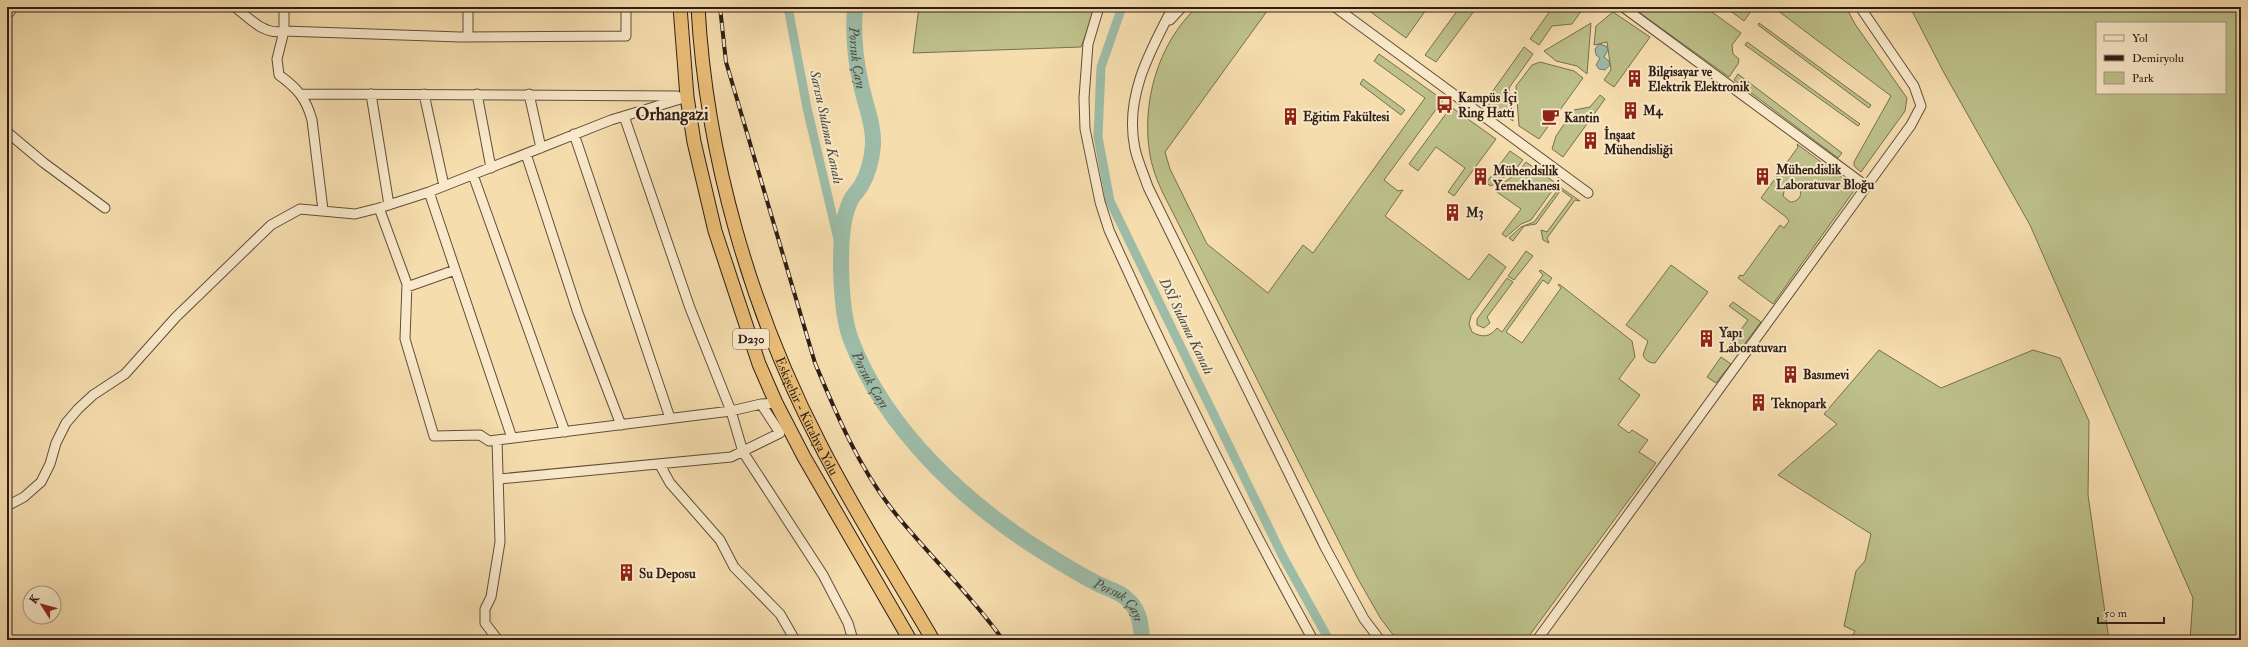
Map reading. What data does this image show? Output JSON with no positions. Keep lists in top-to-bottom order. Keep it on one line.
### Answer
{"streets":{"highway":["D230","Eskişehir - Kütahya Yolu"]},"districts":["Orhangazi"],"water":["Porsuk Çayı","Sarısu Sulama Kanalı","DSİ Sulama Kanalı"],"places":{"building":["Bilgisayar ve Elektrik Elektronik","M4","Eğitim Fakültesi","İnşaat Mühendisliği","Mühendislik Laboratuvar Bloğu","Mühendsilik Yemekhanesi","M3","Yapı Laboratuvarı","Basımevi","Teknopark","Su Deposu"],"bus stop":["Kampüs İçi Ring Hattı"],"cafe":["Kantin"]},"legend":["Yol","Demiryolu","Park"],"scale_bar":"50 m","north":"top left"}
